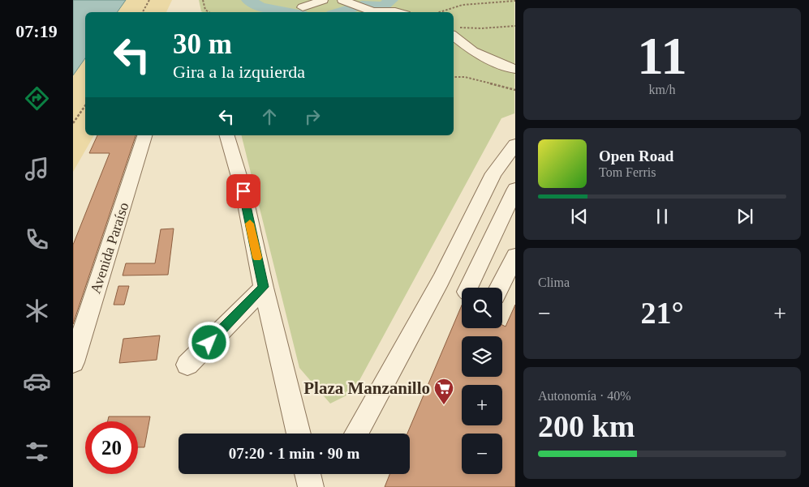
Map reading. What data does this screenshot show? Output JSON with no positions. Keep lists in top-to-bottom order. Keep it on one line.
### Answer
{"streets":{"street":["Avenida Paraíso"]},"places":{"supermarket":["Plaza Manzanillo"]},"page":{"tabs":"07:19","tile":[["11","km/h"],"Clima",["Autonomía · 40%","200 km"]],"turn":["30 m","Gira a la izquierda"],"song":["Open Road","Tom Ferris"],"map_buttons":["+","−"],"heat":["−","21°","+"],"limit":"20","trip":"07:20 · 1 min · 90 m"}}
